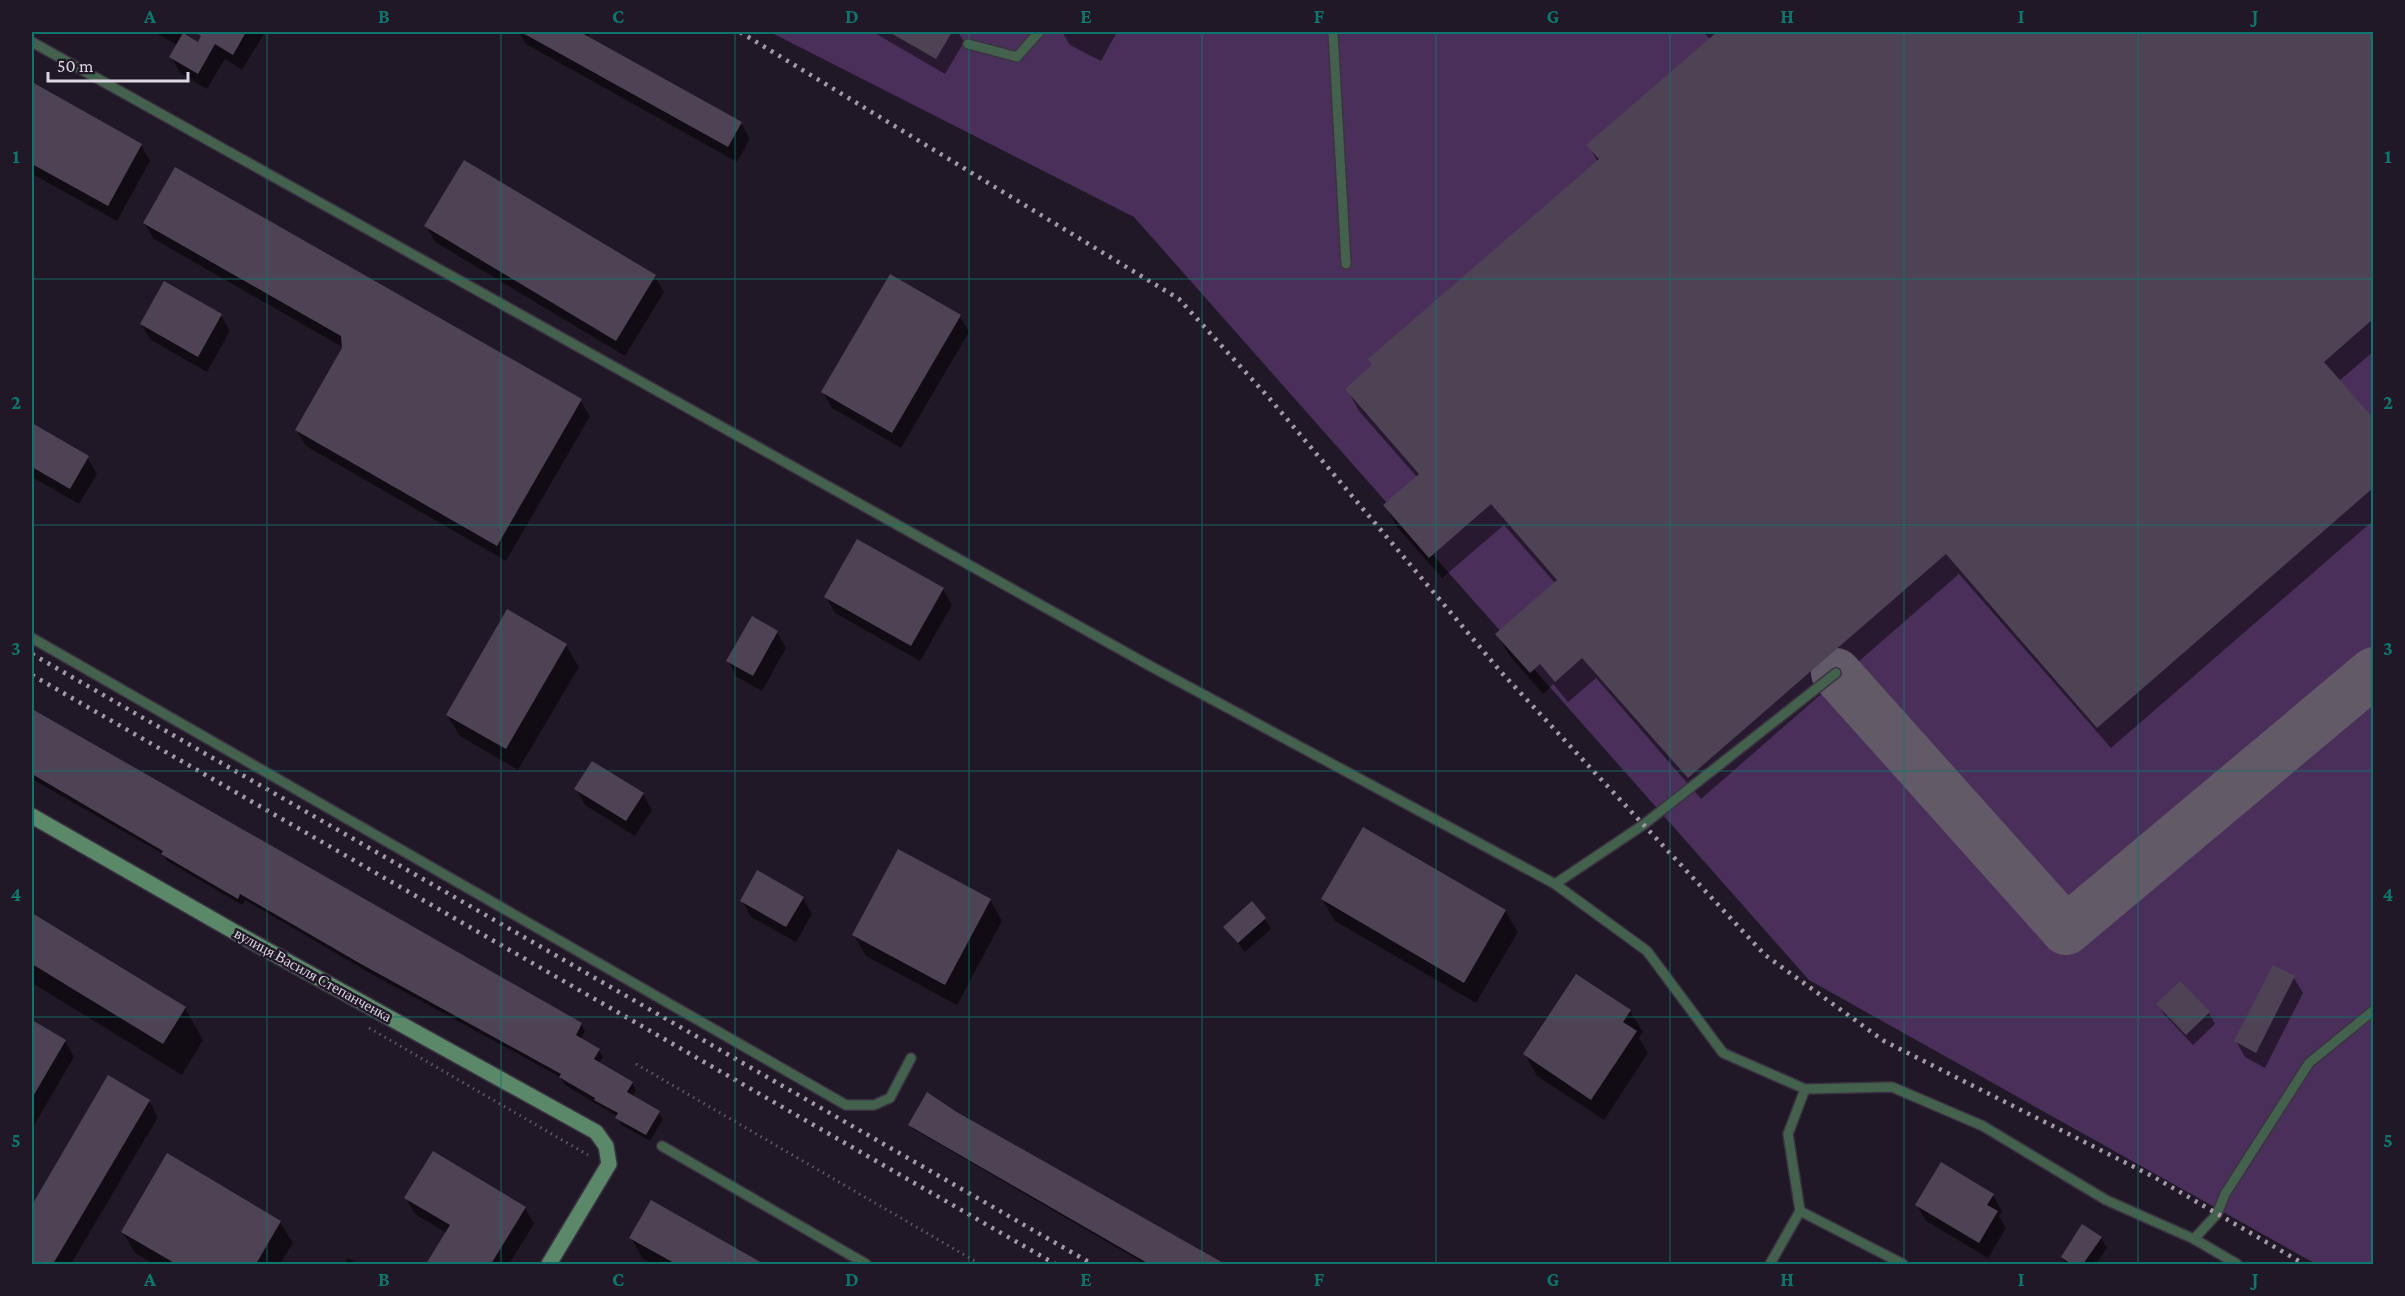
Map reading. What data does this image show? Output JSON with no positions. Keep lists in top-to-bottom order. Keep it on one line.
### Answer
{"streets":{"street":["вулиця Василя Степанченка"]},"scale_bar":"50 m","grid":{"columns":["A","B","C","D","E","F","G","H","I","J"],"rows":["1","2","3","4","5"]}}
